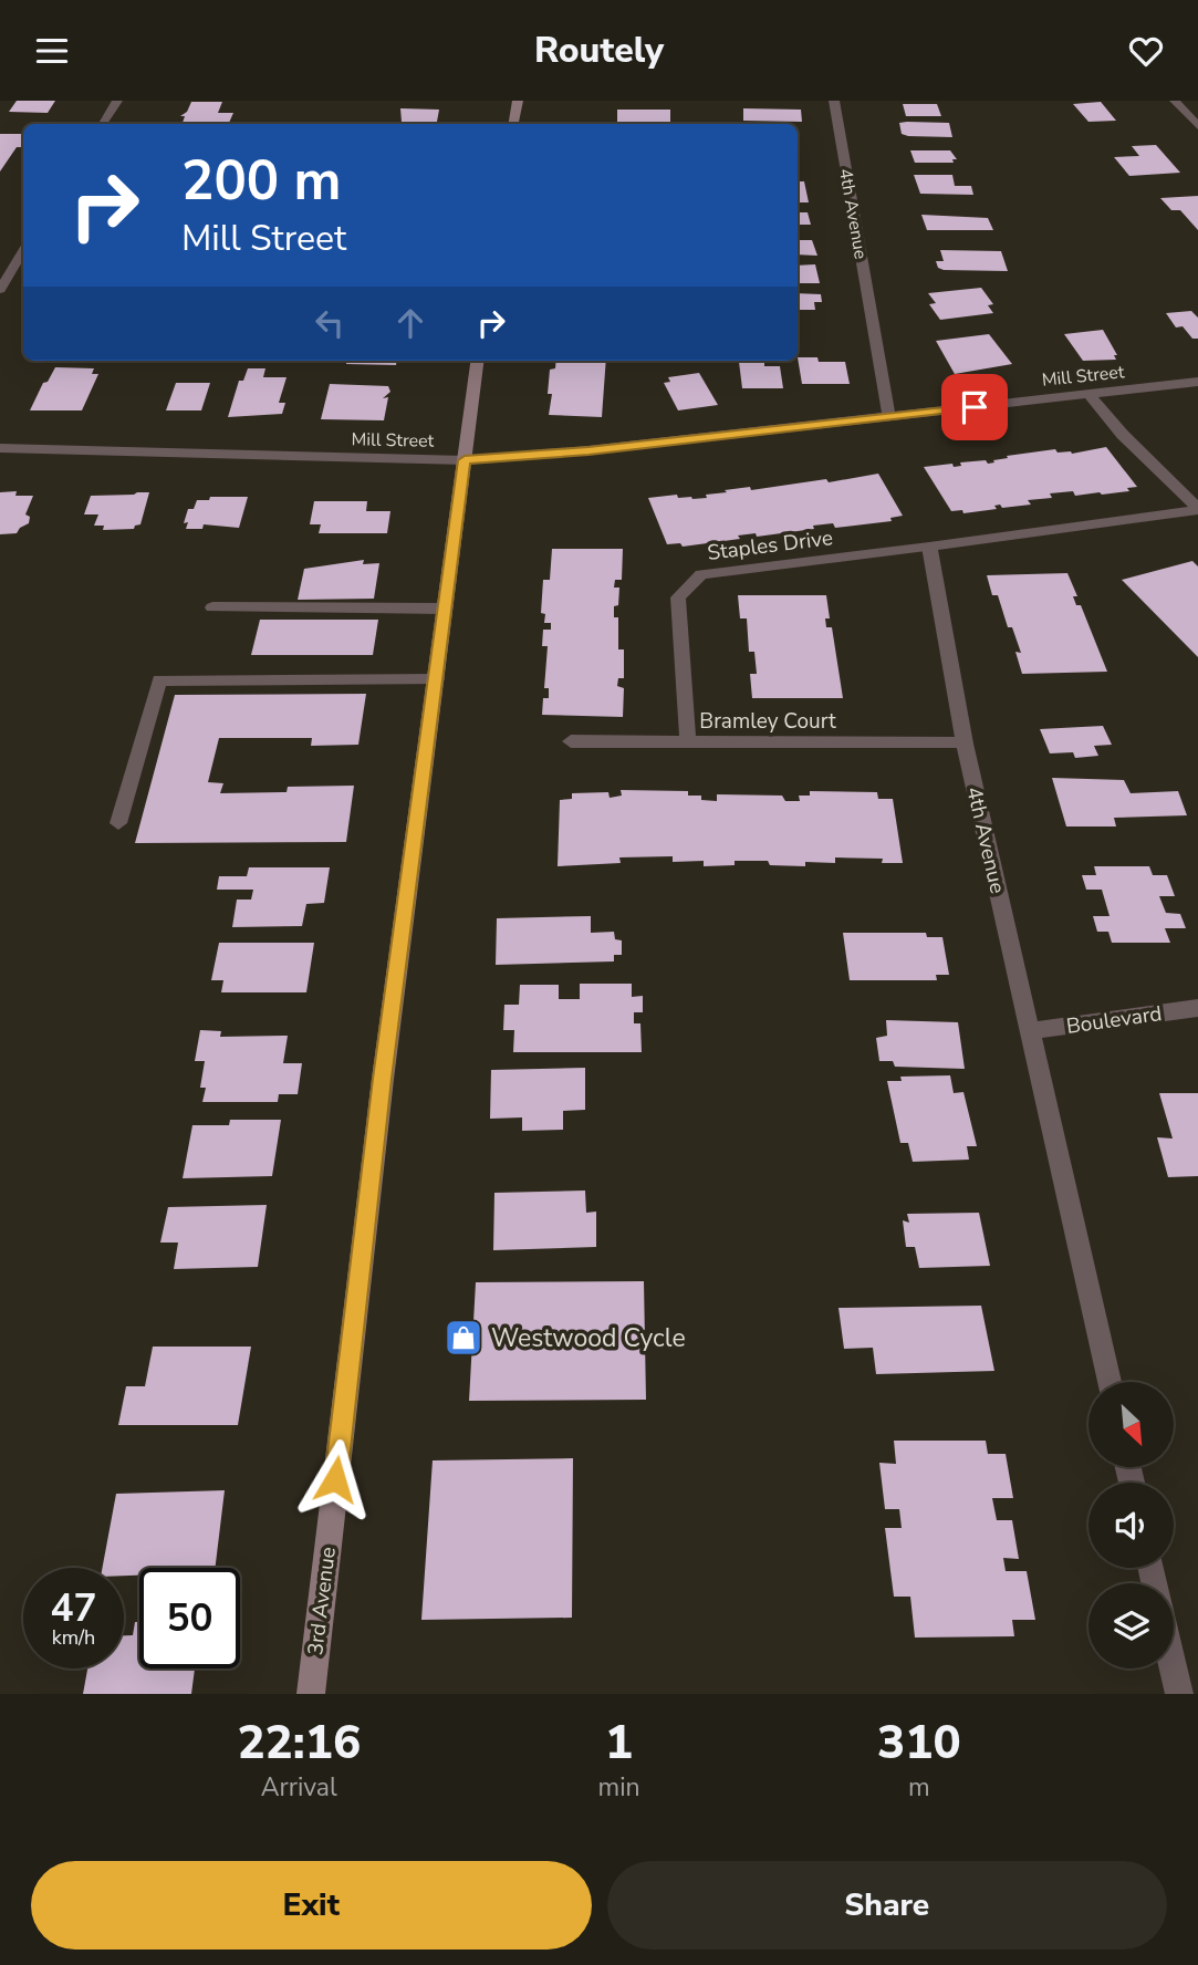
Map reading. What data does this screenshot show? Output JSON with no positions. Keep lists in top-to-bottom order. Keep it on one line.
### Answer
{"streets":{"main road":["3rd Avenue"],"street":["4th Avenue","Mill Street","Staples Drive","Bramley Court","Boulevard"]},"crossings":[["4th Avenue","Mill Street"],["4th Avenue","Staples Drive"],["4th Avenue","Bramley Court"],["4th Avenue","Boulevard"],["Mill Street","3rd Avenue"],["Staples Drive","Bramley Court"]],"places":{"shop":["Westwood Cycle"]},"north":"bottom right","page":{"header":"Routely","turn":["200 m","Mill Street"],"speed":"47 km/h","limit":"50","eta":["22:16","Arrival","1","min","310","m"],"buttons":["Exit","Share"]}}
